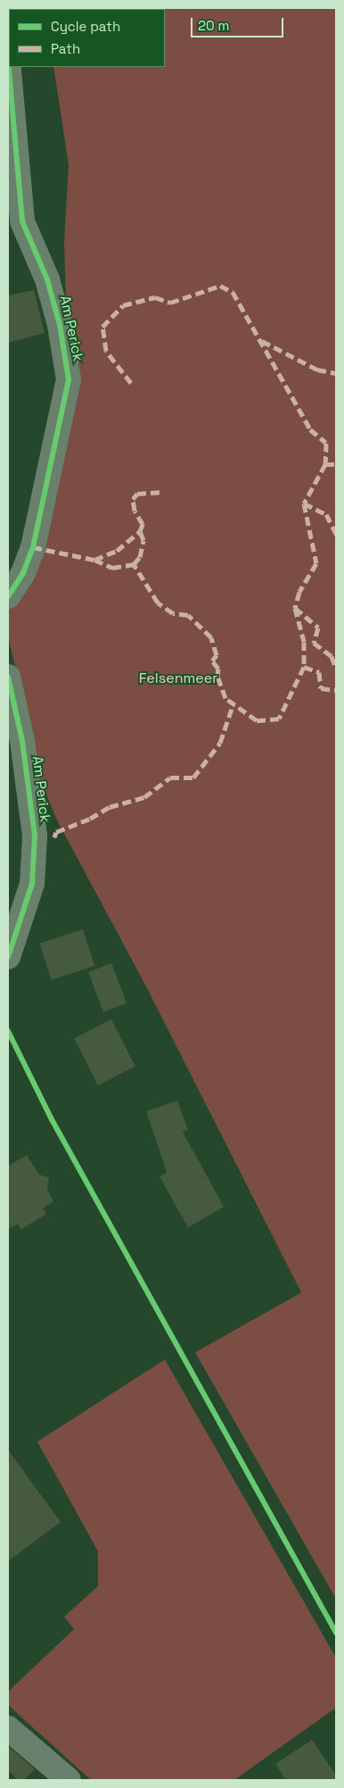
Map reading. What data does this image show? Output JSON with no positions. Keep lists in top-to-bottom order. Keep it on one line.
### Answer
{"streets":{"street":["Am Perick"]},"parks":["Felsenmeer"],"legend":["Cycle path","Path"],"scale_bar":"20 m"}
